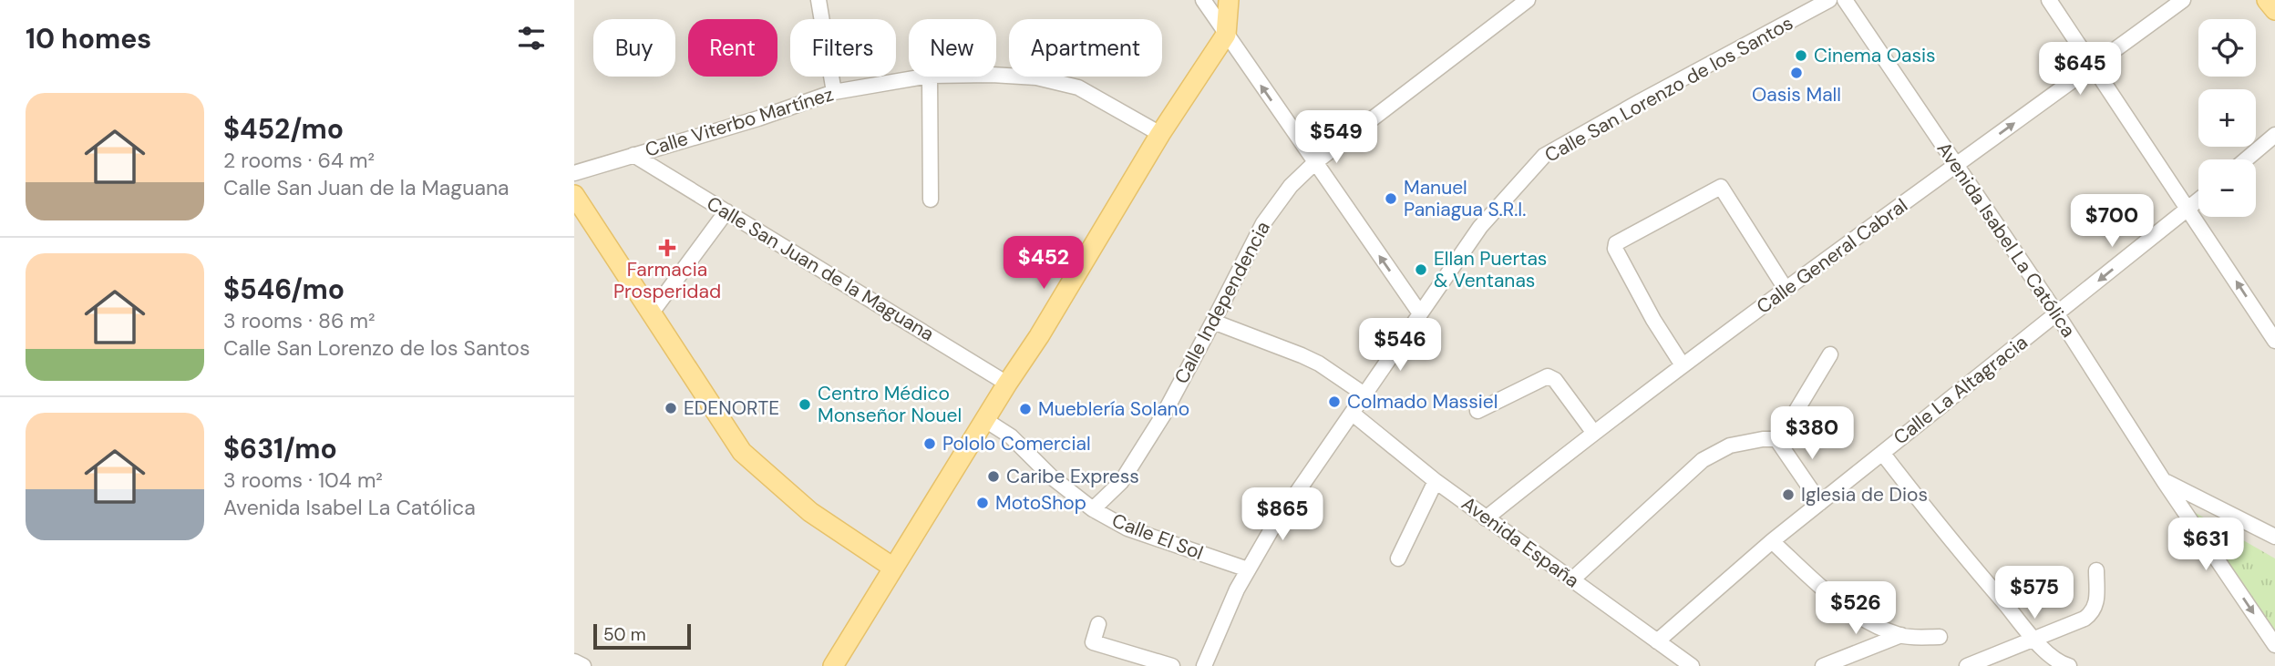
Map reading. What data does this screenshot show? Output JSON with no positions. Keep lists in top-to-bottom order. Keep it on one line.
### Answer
{"streets":{"street":["Calle San Lorenzo de los Santos","Calle Viterbo Martínez","Avenida Isabel La Católica","Calle General Cabral","Calle San Juan de la Maguana","Calle Independencia","Calle La Altagracia","Calle El Sol","Avenida España"]},"crossings":[["Calle San Lorenzo de los Santos","Calle El Sol"],["Calle San Lorenzo de los Santos","Avenida España"],["Calle Viterbo Martínez","Calle San Juan de la Maguana"],["Avenida Isabel La Católica","Calle General Cabral"],["Avenida Isabel La Católica","Calle La Altagracia"],["Calle General Cabral","Avenida España"],["Calle Independencia","Calle El Sol"],["Calle La Altagracia","Avenida España"]],"places":{"other":["Cinema Oasis","Oasis Mall","Manuel Paniagua S.R.I.","Ellan Puertas & Ventanas","Colmado Massiel","Centro Médico Monseñor Nouel","EDENORTE","Mueblería Solano","Pololo Comercial","Caribe Express","Iglesia de Dios","MotoShop"],"health":["Farmacia Prosperidad"]},"scale_bar":"50 m","page":{"heading":"10 homes","map_buttons":["+","−"],"chip":["Buy","Rent","Filters","New","Apartment"],"price":["$645","$549","$700","$452","$546","$380","$865","$631","$575","$526"],"list":[{"name":"$452/mo","note":"2 rooms · 64 m² · Calle San Juan de la Maguana"},{"name":"$546/mo","note":"3 rooms · 86 m² · Calle San Lorenzo de los Santos"},{"name":"$631/mo","note":"3 rooms · 104 m² · Avenida Isabel La Católica"}],"scale":"50 m"}}
